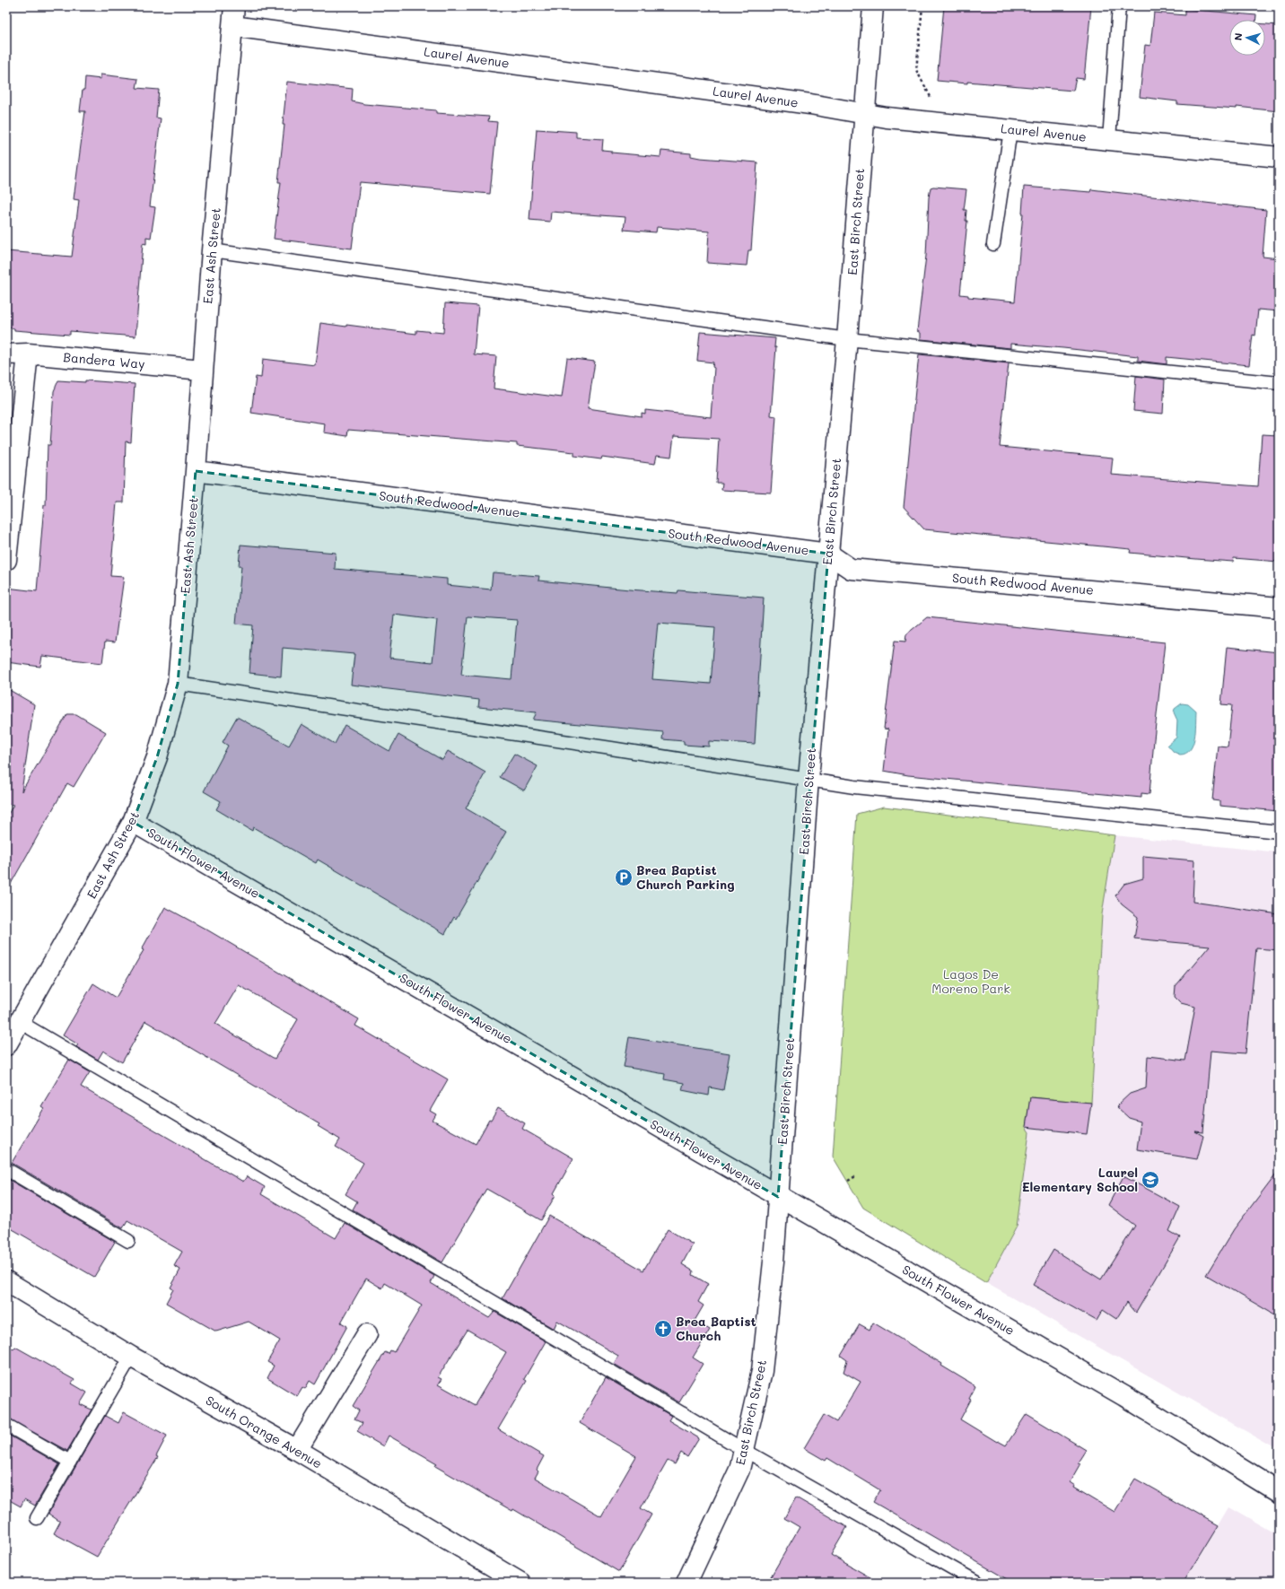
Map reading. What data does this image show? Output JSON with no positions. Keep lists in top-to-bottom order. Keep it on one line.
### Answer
{"streets":{"street":["Laurel Avenue","East Birch Street","East Ash Street","Bandera Way","South Redwood Avenue","South Flower Avenue","South Orange Avenue"]},"crossings":[["Laurel Avenue","East Birch Street"],["Laurel Avenue","East Ash Street"],["East Birch Street","South Redwood Avenue"],["East Birch Street","South Flower Avenue"],["East Ash Street","Bandera Way"],["East Ash Street","South Redwood Avenue"],["East Ash Street","South Flower Avenue"]],"parks":["Lagos De Moreno Park"],"places":{"parking":["Brea Baptist Church Parking"],"school or university":["Laurel Elementary School"],"church":["Brea Baptist Church"]},"north":"left"}
